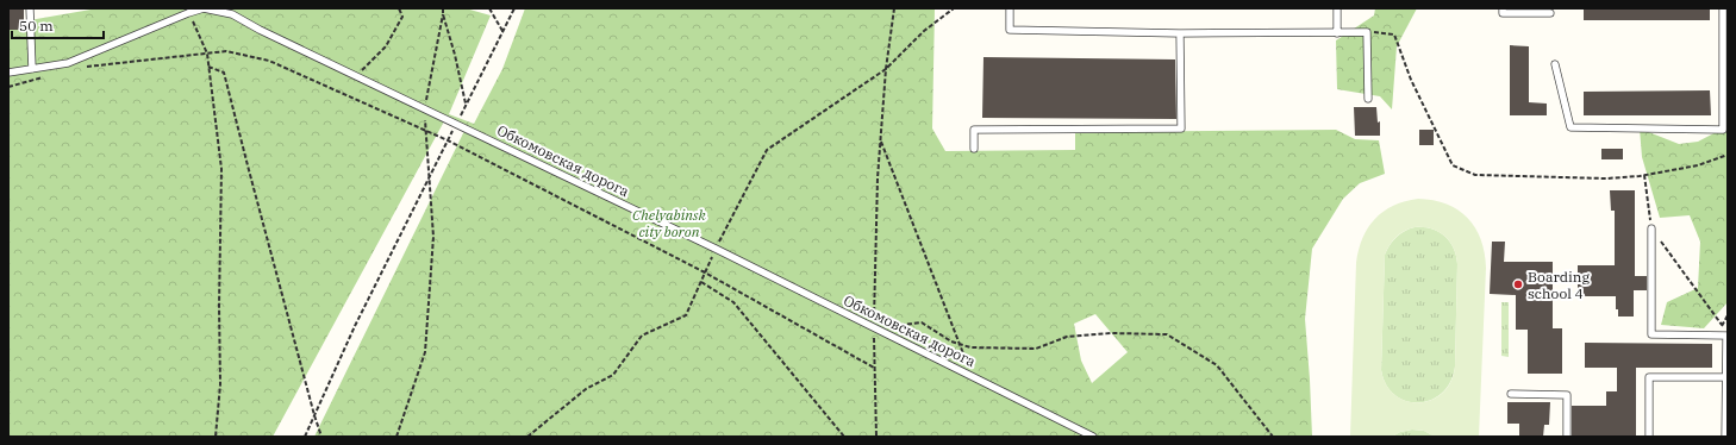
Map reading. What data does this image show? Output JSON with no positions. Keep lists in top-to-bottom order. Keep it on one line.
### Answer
{"streets":{"lane":["Обкомовская дорога"]},"parks":["Chelyabinsk city boron"],"places":["Boarding school 4"],"scale_bar":"50 m"}
